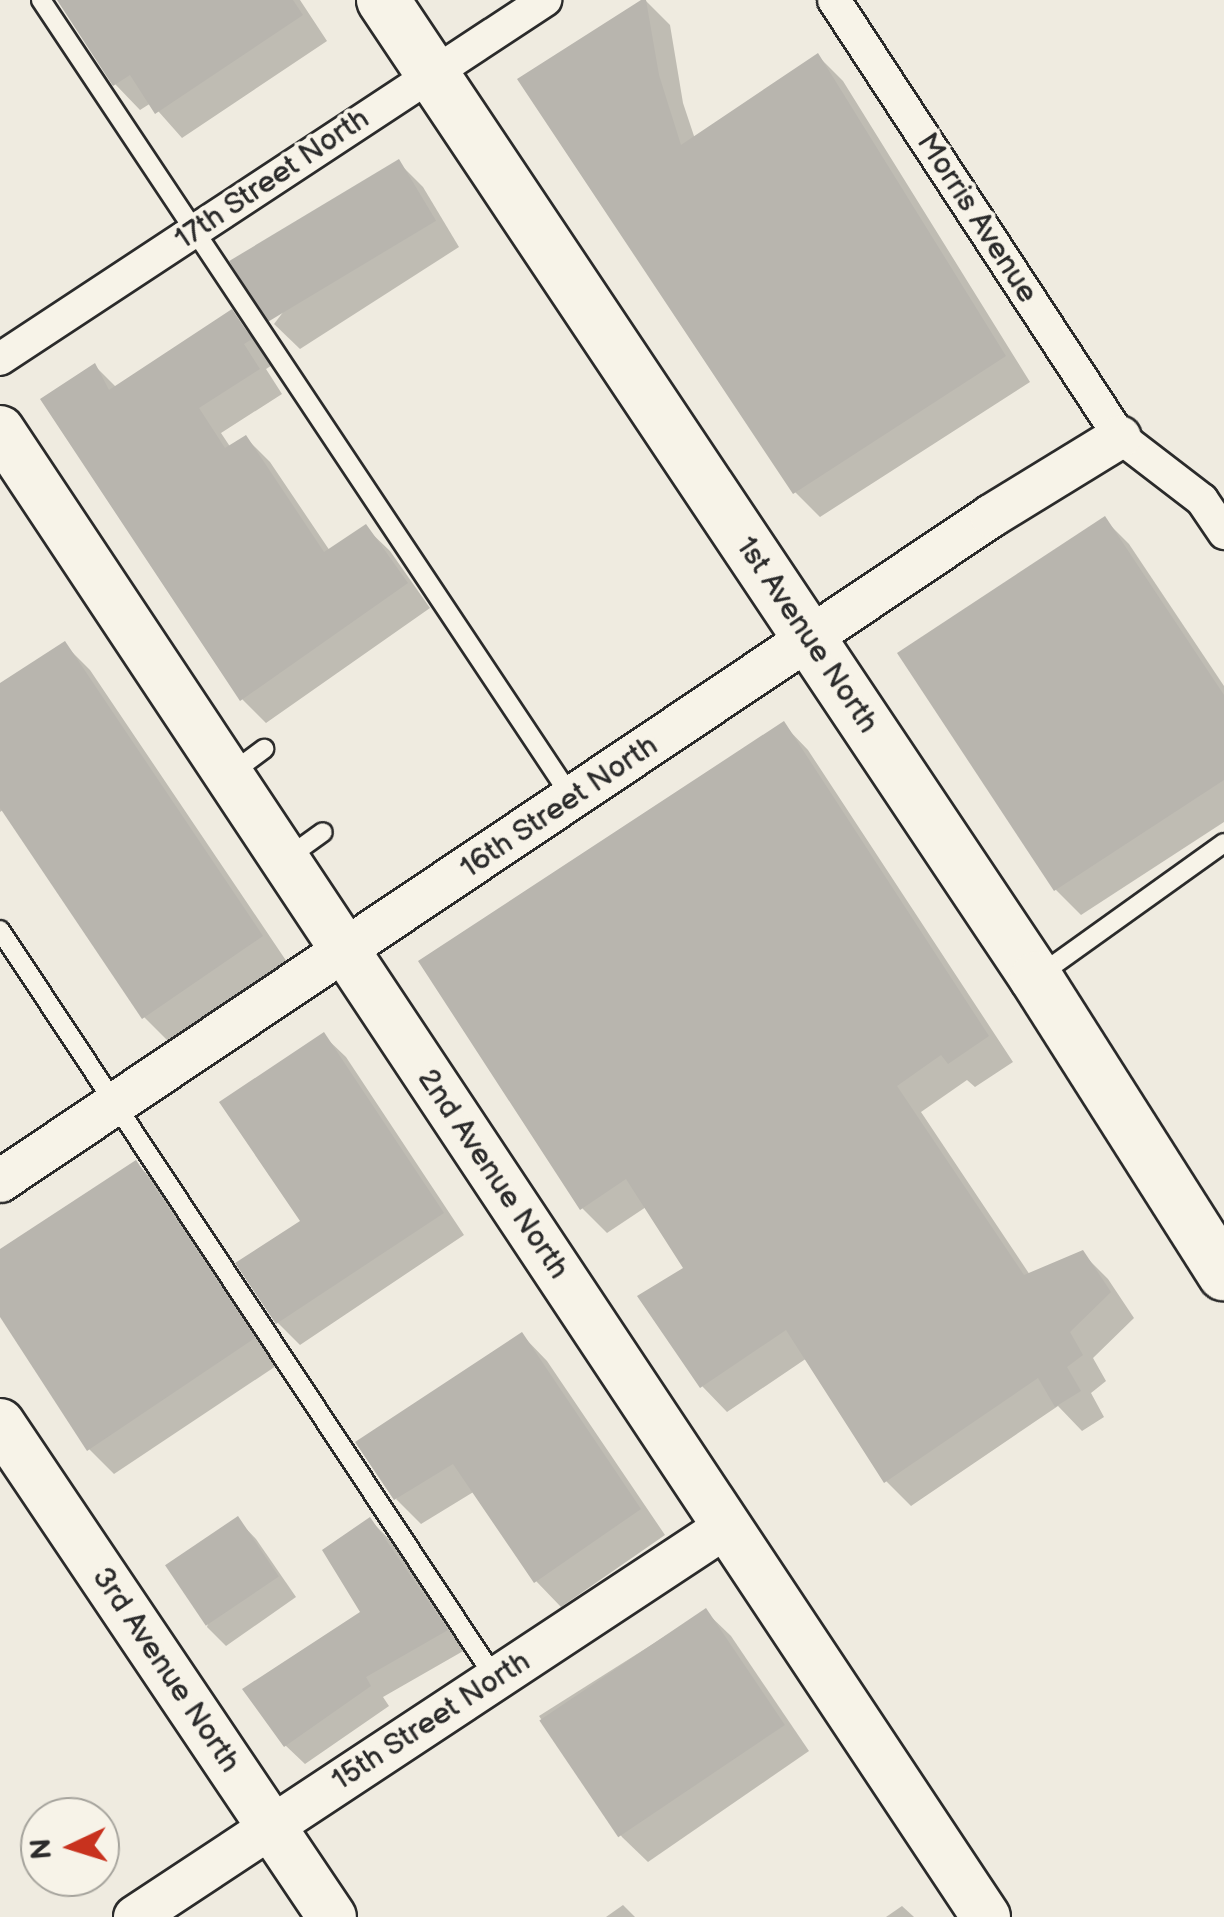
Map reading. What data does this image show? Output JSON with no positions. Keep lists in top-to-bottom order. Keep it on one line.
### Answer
{"streets":{"main road":["1st Avenue North","2nd Avenue North","3rd Avenue North"],"street":["17th Street North","Morris Avenue","16th Street North","15th Street North"]},"crossings":[["17th Street North","1st Avenue North"],["Morris Avenue","16th Street North"],["1st Avenue North","16th Street North"],["16th Street North","2nd Avenue North"],["2nd Avenue North","15th Street North"],["3rd Avenue North","15th Street North"]],"north":"left"}
